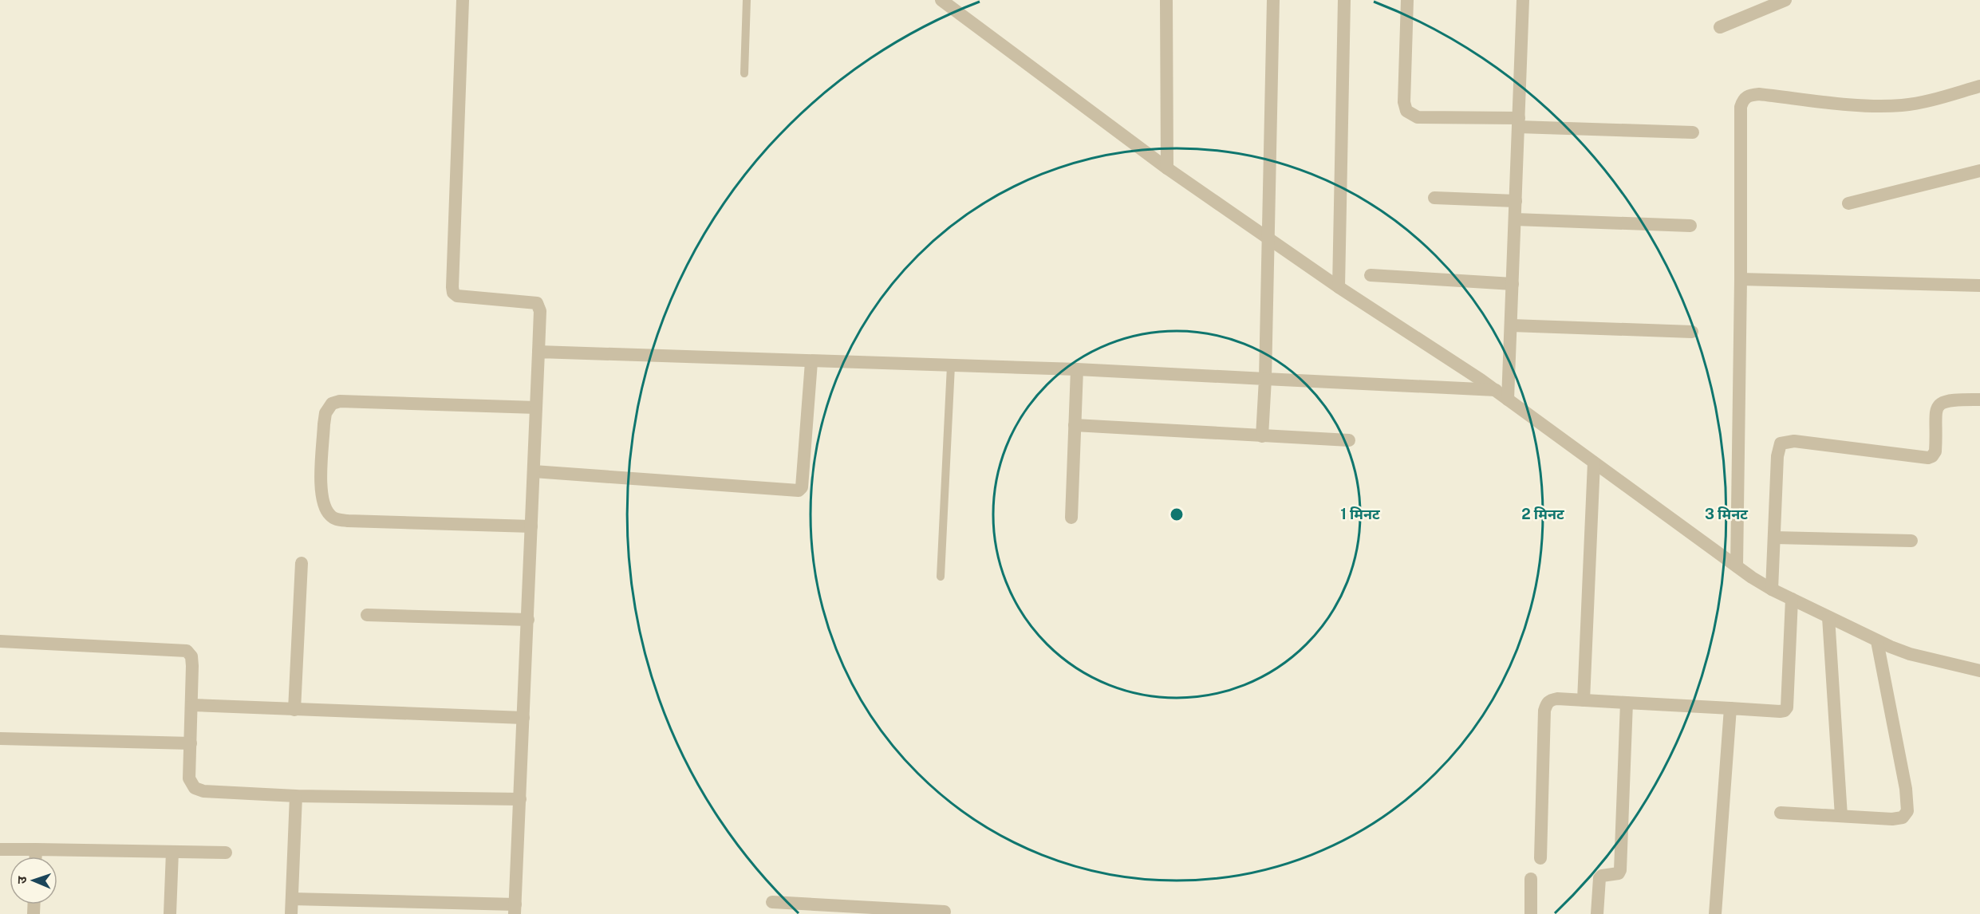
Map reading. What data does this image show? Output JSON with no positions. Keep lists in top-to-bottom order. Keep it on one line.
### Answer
{"north":"left","rings":["1 मिनट","2 मिनट","3 मिनट"]}
